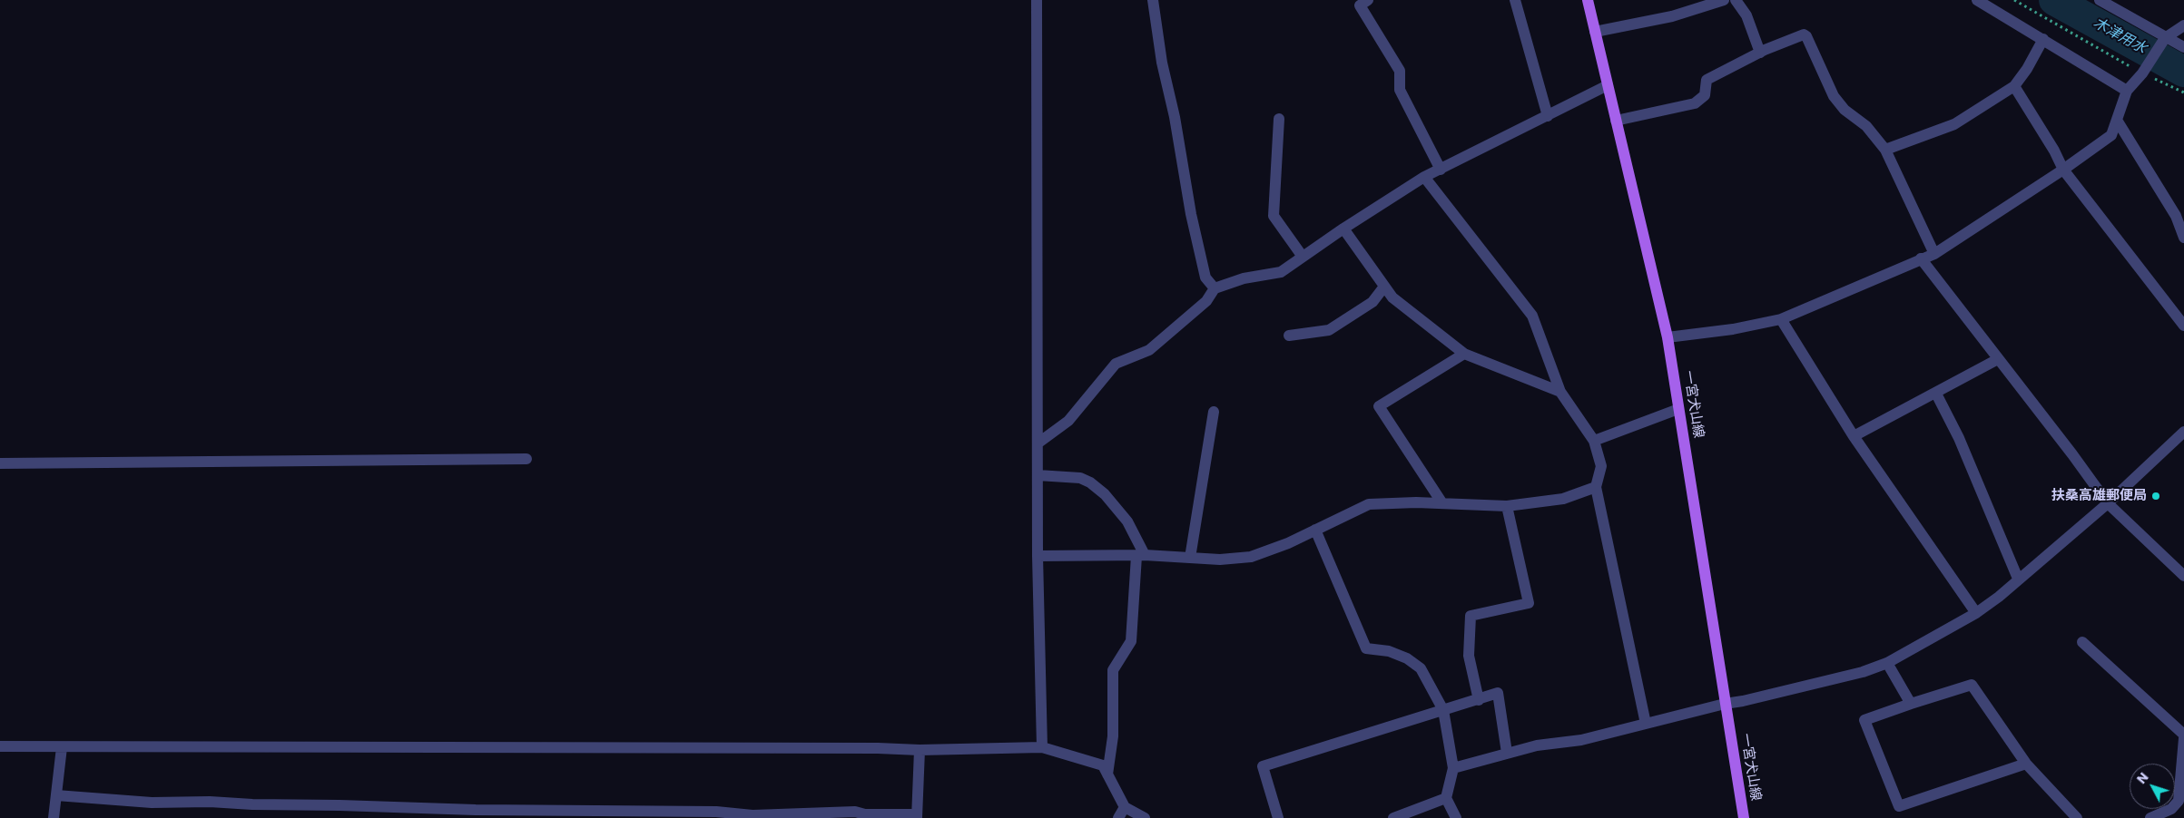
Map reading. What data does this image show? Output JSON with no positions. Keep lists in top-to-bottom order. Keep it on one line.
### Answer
{"streets":{"main road":["一宮犬山線"]},"water":["木津用水"],"places":["扶桑高雄郵便局"],"north":"top left"}
